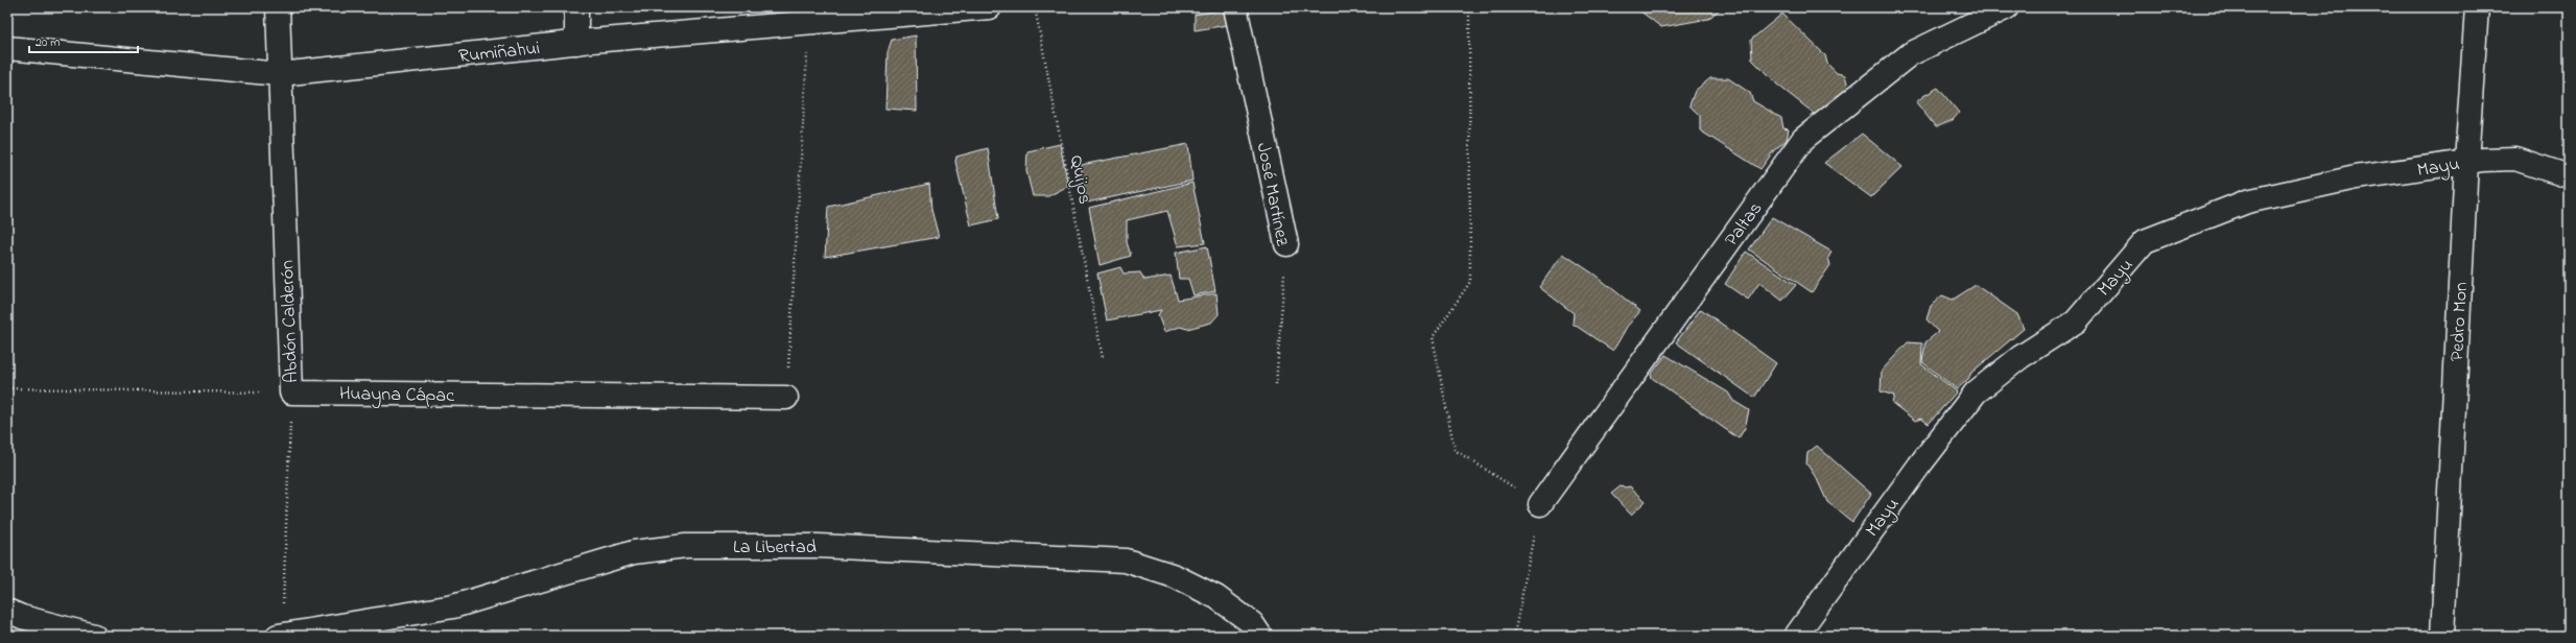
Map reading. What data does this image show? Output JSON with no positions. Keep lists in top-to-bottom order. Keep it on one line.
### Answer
{"streets":{"street":["Rumiñahui","Mayu","José Martínez","Paltas","Abdón Calderón","Pedro Mon","Huayna Cápac","La Libertad"],"path":["Quijos"]},"crossings":[["Rumiñahui","Abdón Calderón"],["Mayu","Pedro Mon"],["Abdón Calderón","Huayna Cápac"],["Abdón Calderón","La Libertad"]],"scale_bar":"20 m"}
